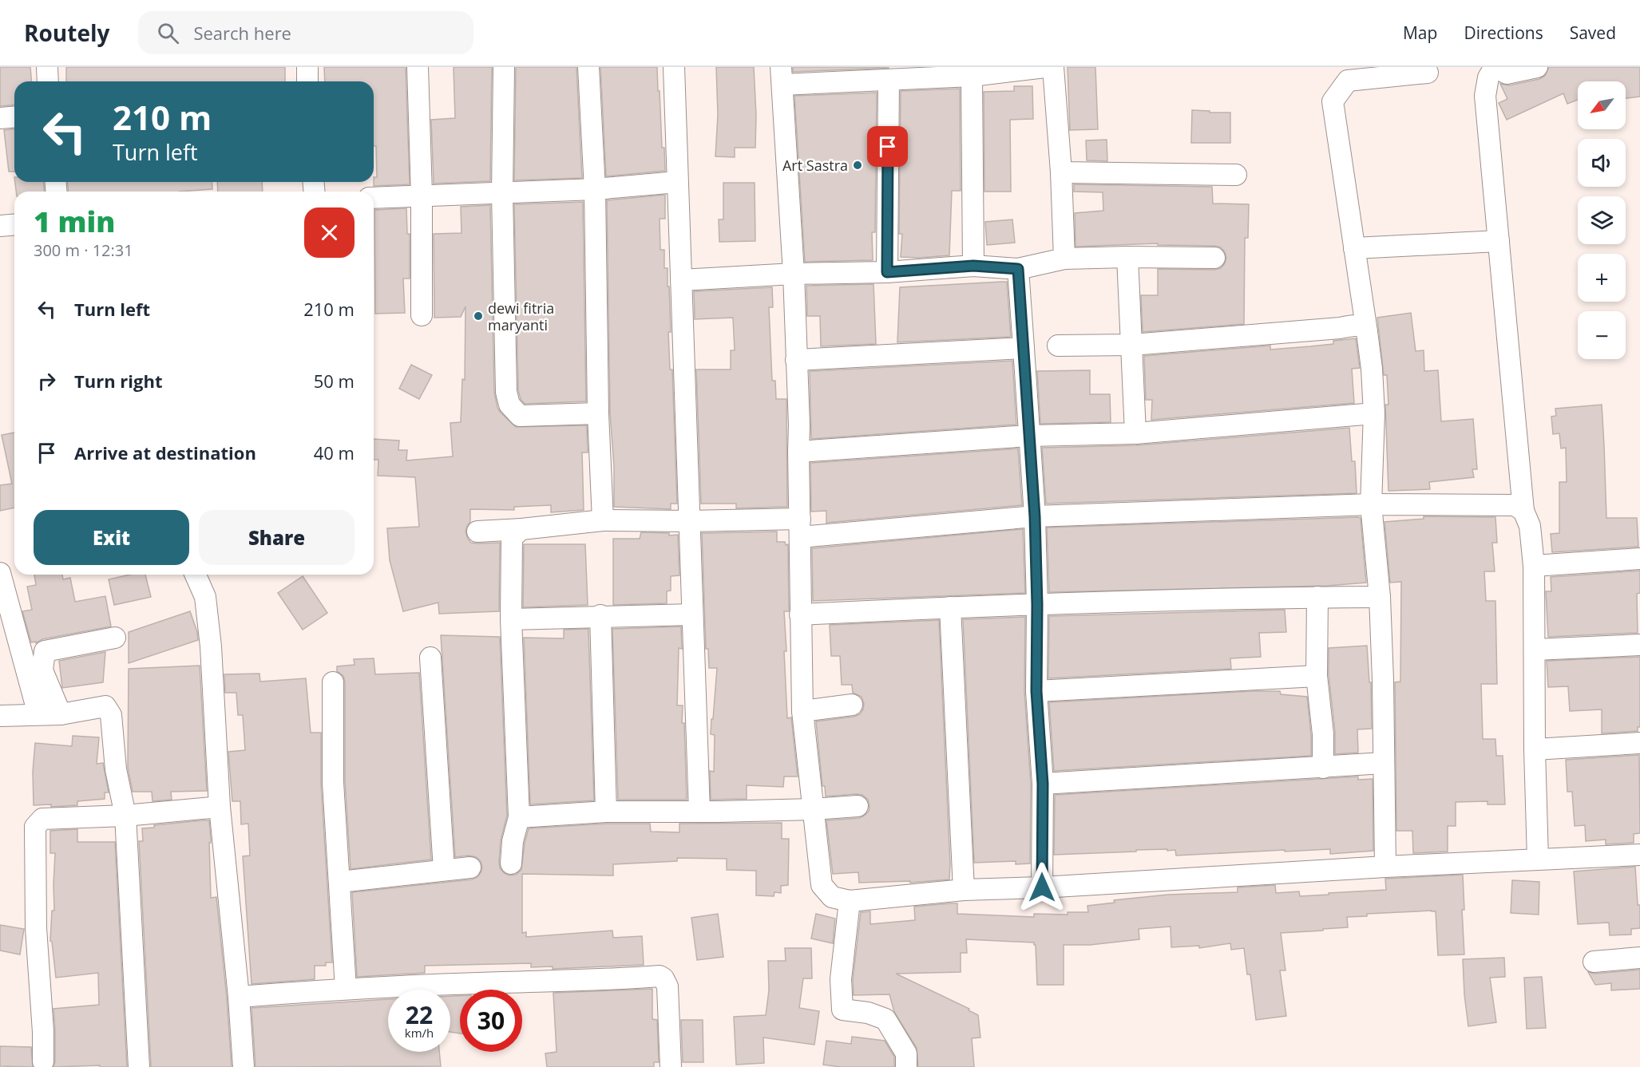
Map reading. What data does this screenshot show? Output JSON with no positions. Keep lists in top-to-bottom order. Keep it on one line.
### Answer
{"places":["Art Sastra","dewi fitria maryanti"],"north":"bottom left","page":{"header":"Routely","search":"Search here","nav":["Map","Directions","Saved"],"map_buttons":["+","−"],"turn":["210 m","Turn left"],"heading":["1 min","300 m · 12:31"],"list":[{"name":"Turn left","value":"210 m"},{"name":"Turn right","value":"50 m"},{"name":"Arrive at destination","value":"40 m"}],"buttons":["Exit","Share"],"speed":"22 km/h","limit":"30"}}
